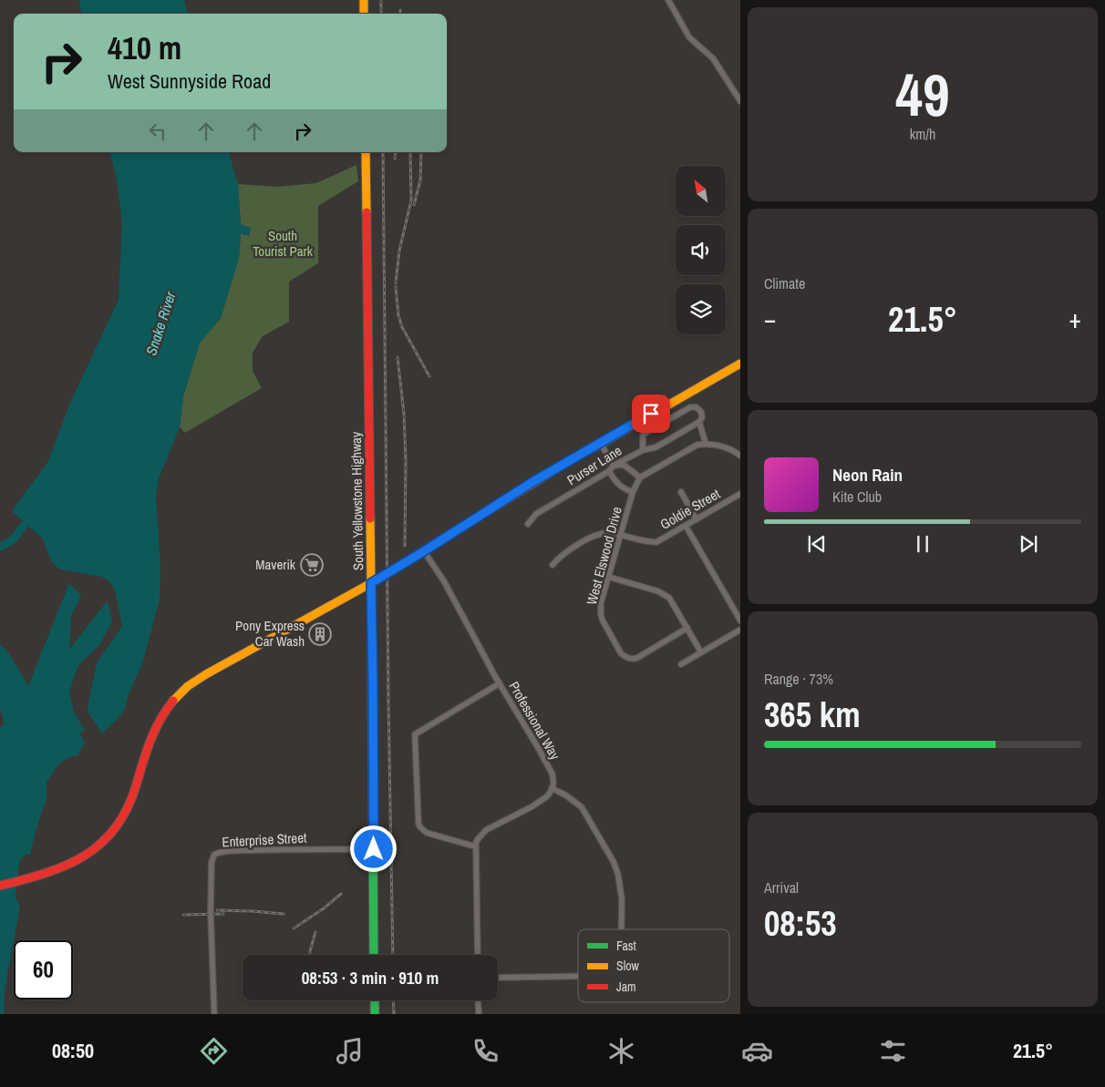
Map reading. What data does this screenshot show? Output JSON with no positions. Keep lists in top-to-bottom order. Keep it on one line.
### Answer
{"streets":{"main road":["South Yellowstone Highway"],"street":["Purser Lane","Goldie Street","West Elswood Drive","Professional Way","Enterprise Street"]},"crossings":[["South Yellowstone Highway","Enterprise Street"],["Goldie Street","West Elswood Drive"]],"water":["Snake River"],"parks":["South Tourist Park"],"places":{"supermarket":["Maverik"],"building":["Pony Express Car Wash"]},"legend":["Fast","Slow","Jam"],"north":"top left","page":{"tile":[["49","km/h"],"Climate",["Range · 73%","365 km"],["Arrival","08:53"]],"turn":["410 m","West Sunnyside Road"],"heat":["−","21.5°","+"],"song":["Neon Rain","Kite Club"],"limit":"60","trip":"08:53 · 3 min · 910 m","tabs":["08:50","21.5°"]}}
